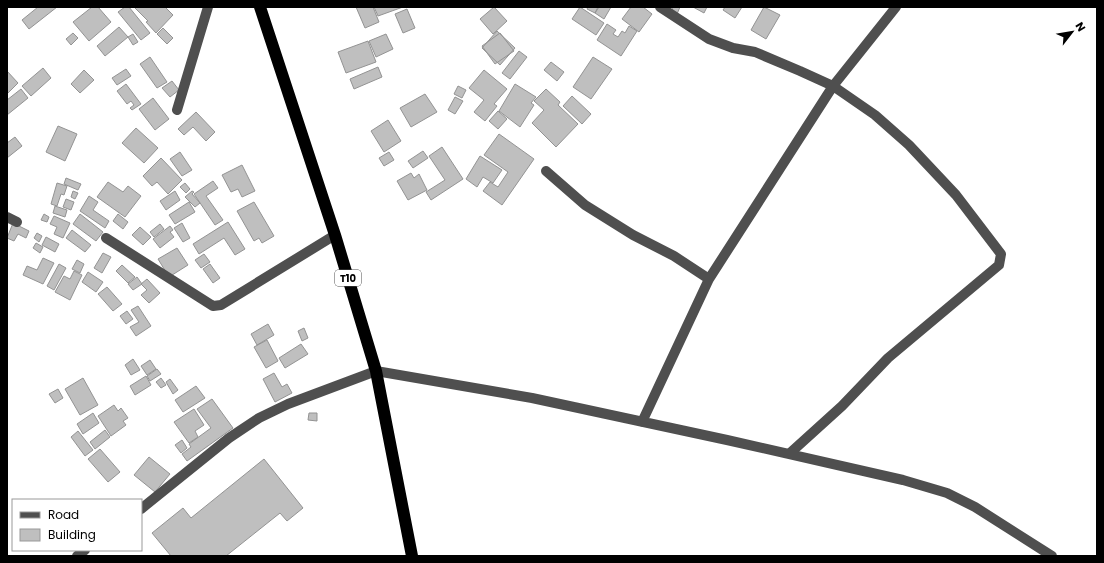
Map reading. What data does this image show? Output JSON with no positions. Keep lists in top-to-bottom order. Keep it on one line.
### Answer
{"streets":{"highway":["T10"]},"legend":["Road","Building"],"north":"top right"}
